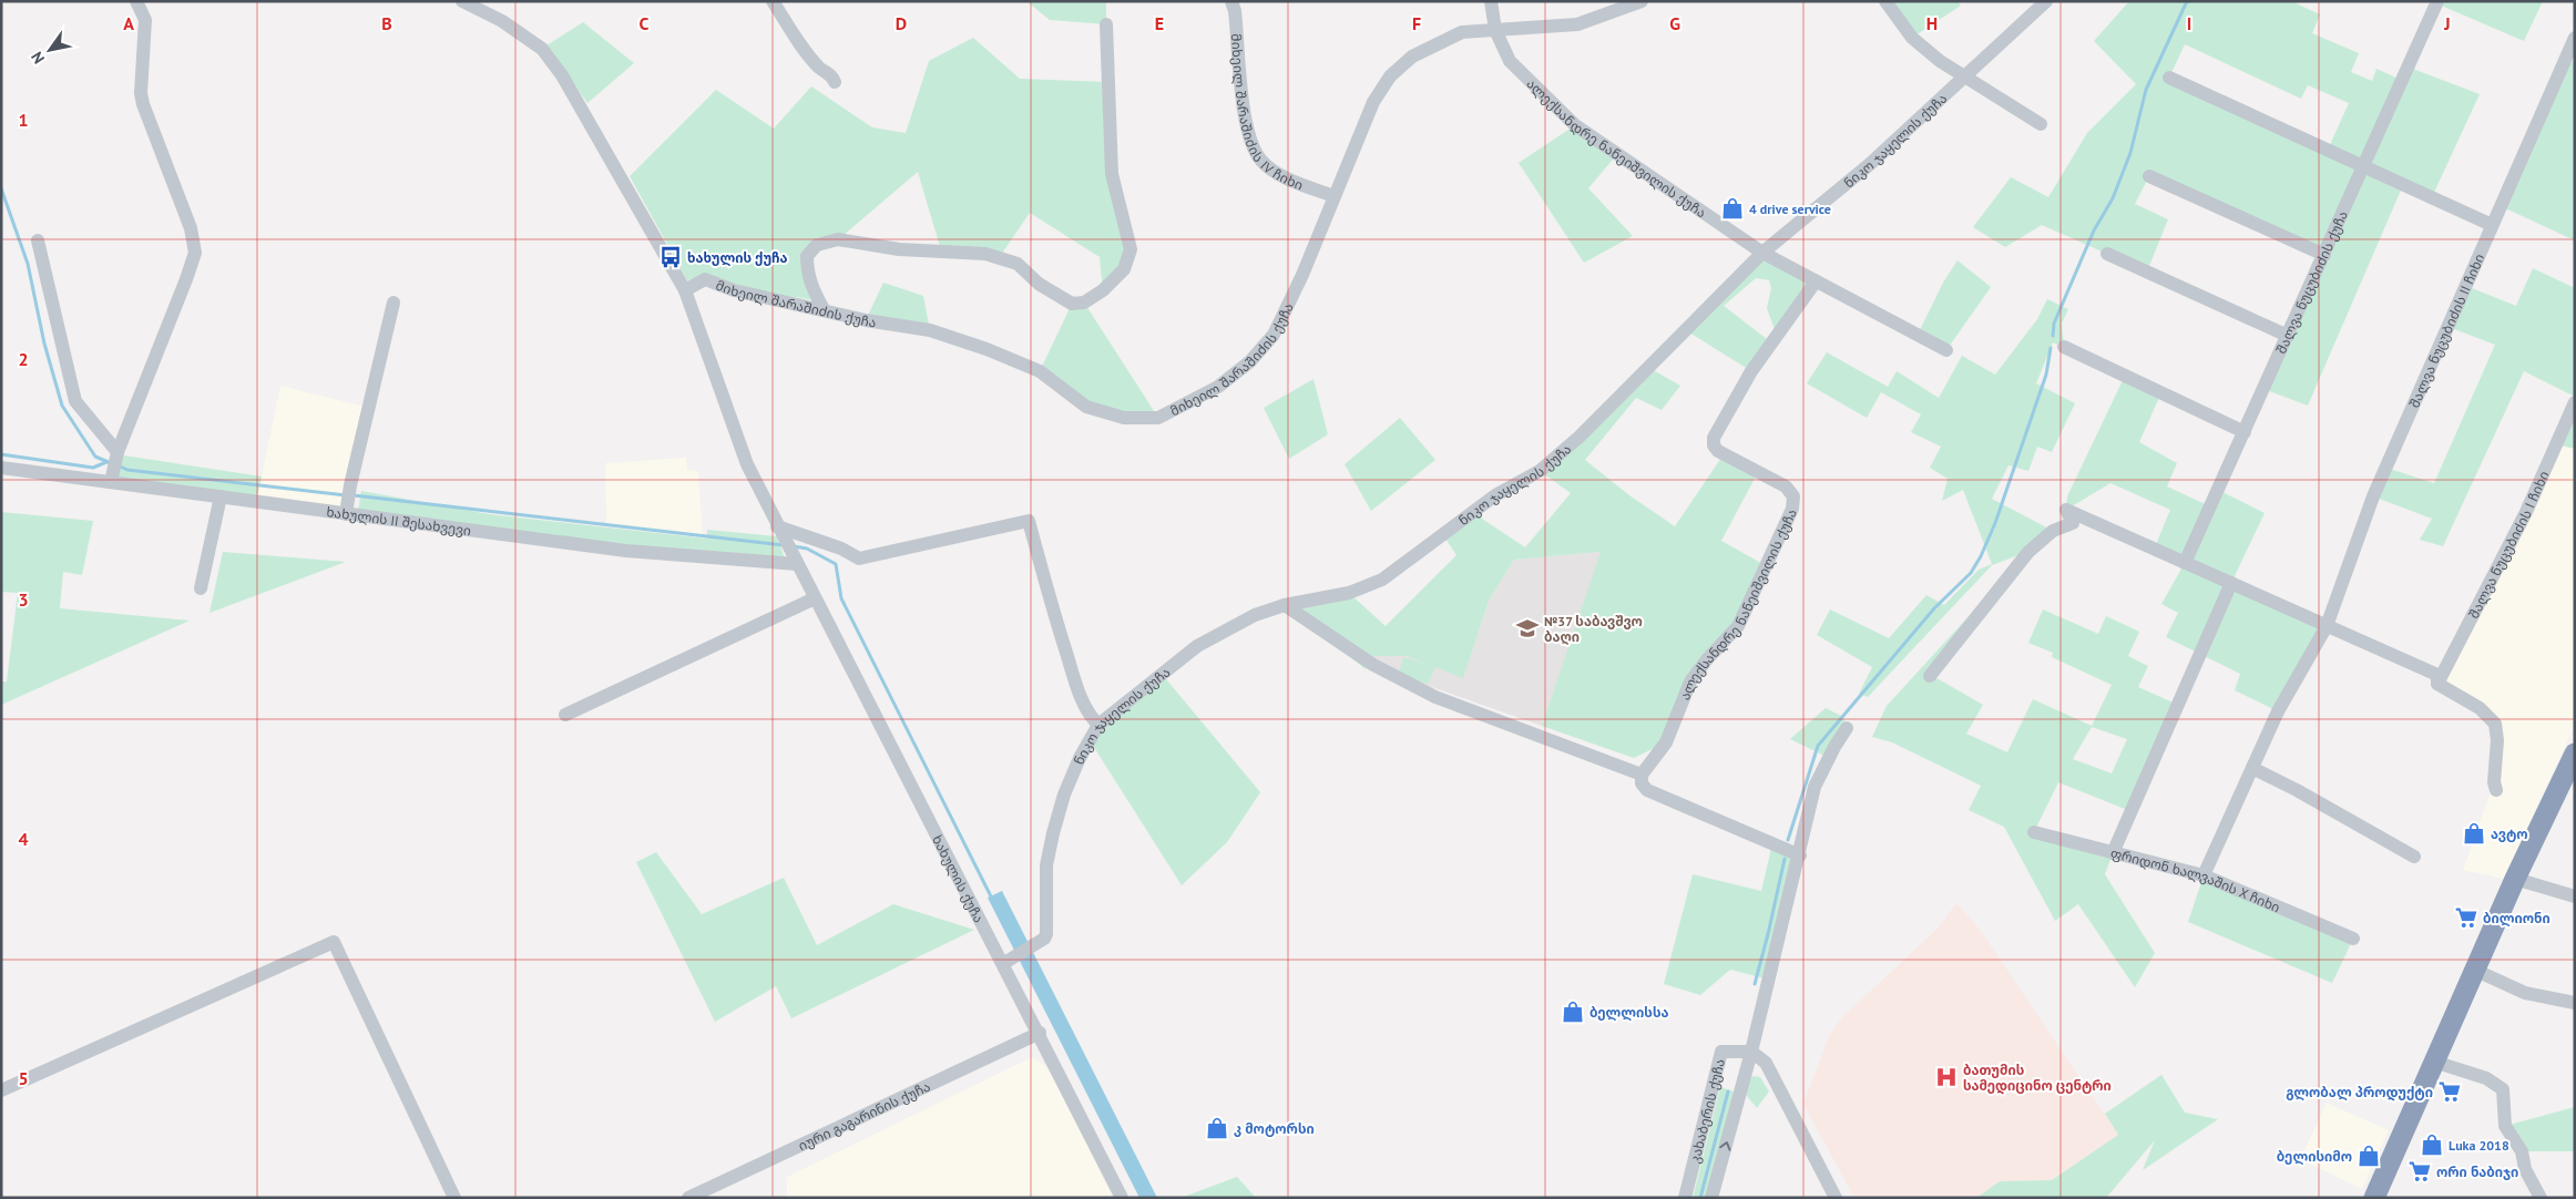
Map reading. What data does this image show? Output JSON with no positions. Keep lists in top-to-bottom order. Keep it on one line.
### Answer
{"streets":{"street":["მიხეილ შარაშიძის IV ჩიხი","ნიკო ჯაყელის ქუჩა","ალექსანდრე ნანეიშვილის ქუჩა","შალვა ნუცუბიძის ქუჩა","მიხეილ შარაშიძის ქუჩა","შალვა ნუცუბიძის II ჩიხი","ხახულის II შესახვევი","შალვა ნუცუბიძის I ჩიხი","ხახულის ქუჩა","ფრიდონ ხალვაშის X ჩიხი","კახაბერის ქუჩა","იური გაგარინის ქუჩა"]},"crossings":[["მიხეილ შარაშიძის IV ჩიხი","მიხეილ შარაშიძის ქუჩა"],["ნიკო ჯაყელის ქუჩა","ალექსანდრე ნანეიშვილის ქუჩა"],["ნიკო ჯაყელის ქუჩა","ხახულის ქუჩა"],["ალექსანდრე ნანეიშვილის ქუჩა","მიხეილ შარაშიძის ქუჩა"],["შალვა ნუცუბიძის II ჩიხი","ფრიდონ ხალვაშის X ჩიხი"],["ხახულის II შესახვევი","ხახულის ქუჩა"],["ხახულის ქუჩა","იური გაგარინის ქუჩა"]],"one_way":["კახაბერის ქუჩა"],"places":{"shop":["4 drive service","ავტო","ბელლისსა","კ მოტორსი","Luka 2018","ბელისიმო"],"bus stop":["ხახულის ქუჩა"],"school or university":["№37 საბავშვო ბაღი"],"supermarket":["ბილიონი","გლობალ პროდუქტი","ორი ნაბიჯი"],"hospital":["ბათუმის სამედიცინო ცენტრი"]},"north":"bottom left","grid":{"columns":["A","B","C","D","E","F","G","H","I","J"],"rows":["1","2","3","4","5"]}}
